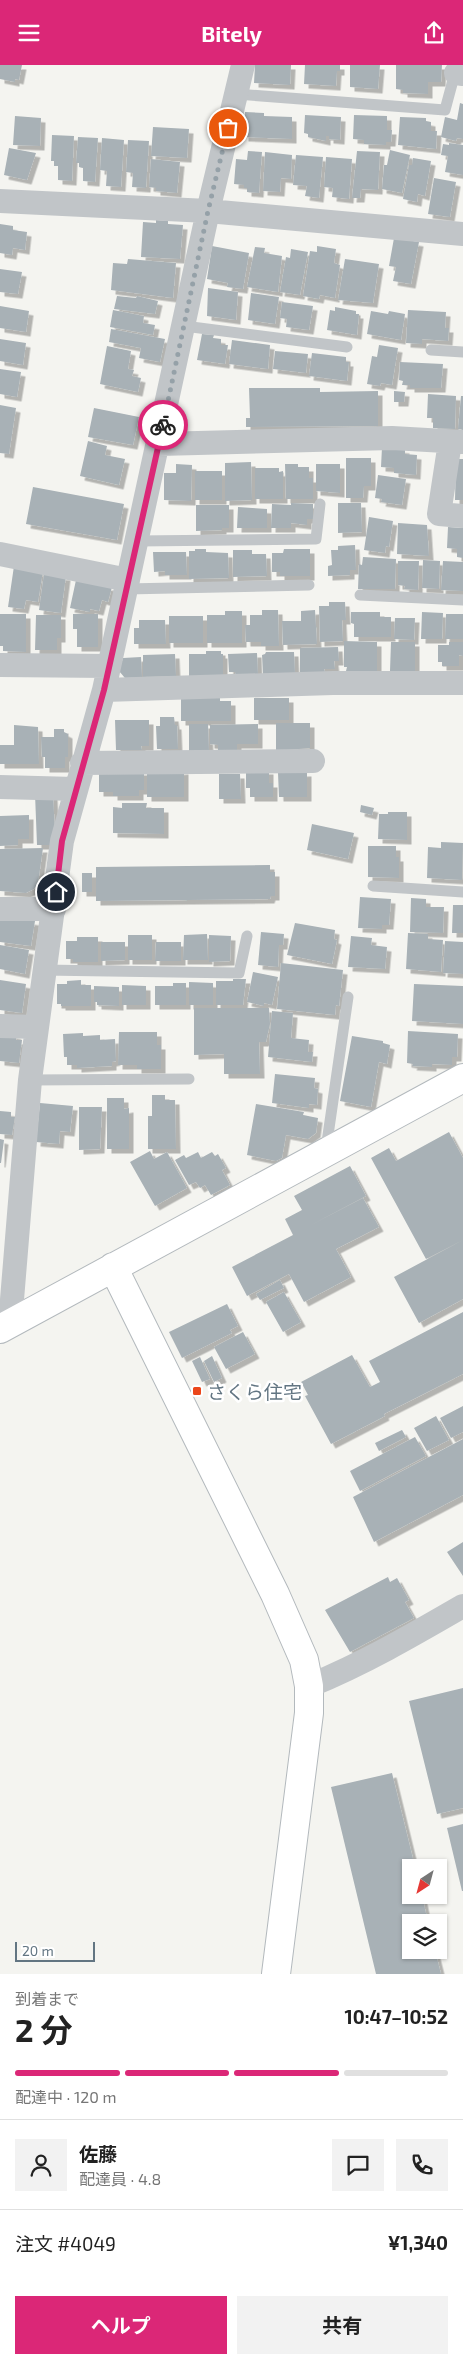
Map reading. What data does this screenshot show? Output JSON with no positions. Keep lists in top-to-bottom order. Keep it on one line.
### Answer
{"places":{"transit":["さくら住宅"]},"scale_bar":"20 m","north":"bottom left","page":{"header":"Bitely","scale":"20 m","heading":["2 分","到着まで","10:47–10:52"],"panel":["佐藤","配達員 · 4.8","注文 #4049","¥1,340"],"bar":"配達中 · 120 m","buttons":["ヘルプ","共有"]}}
